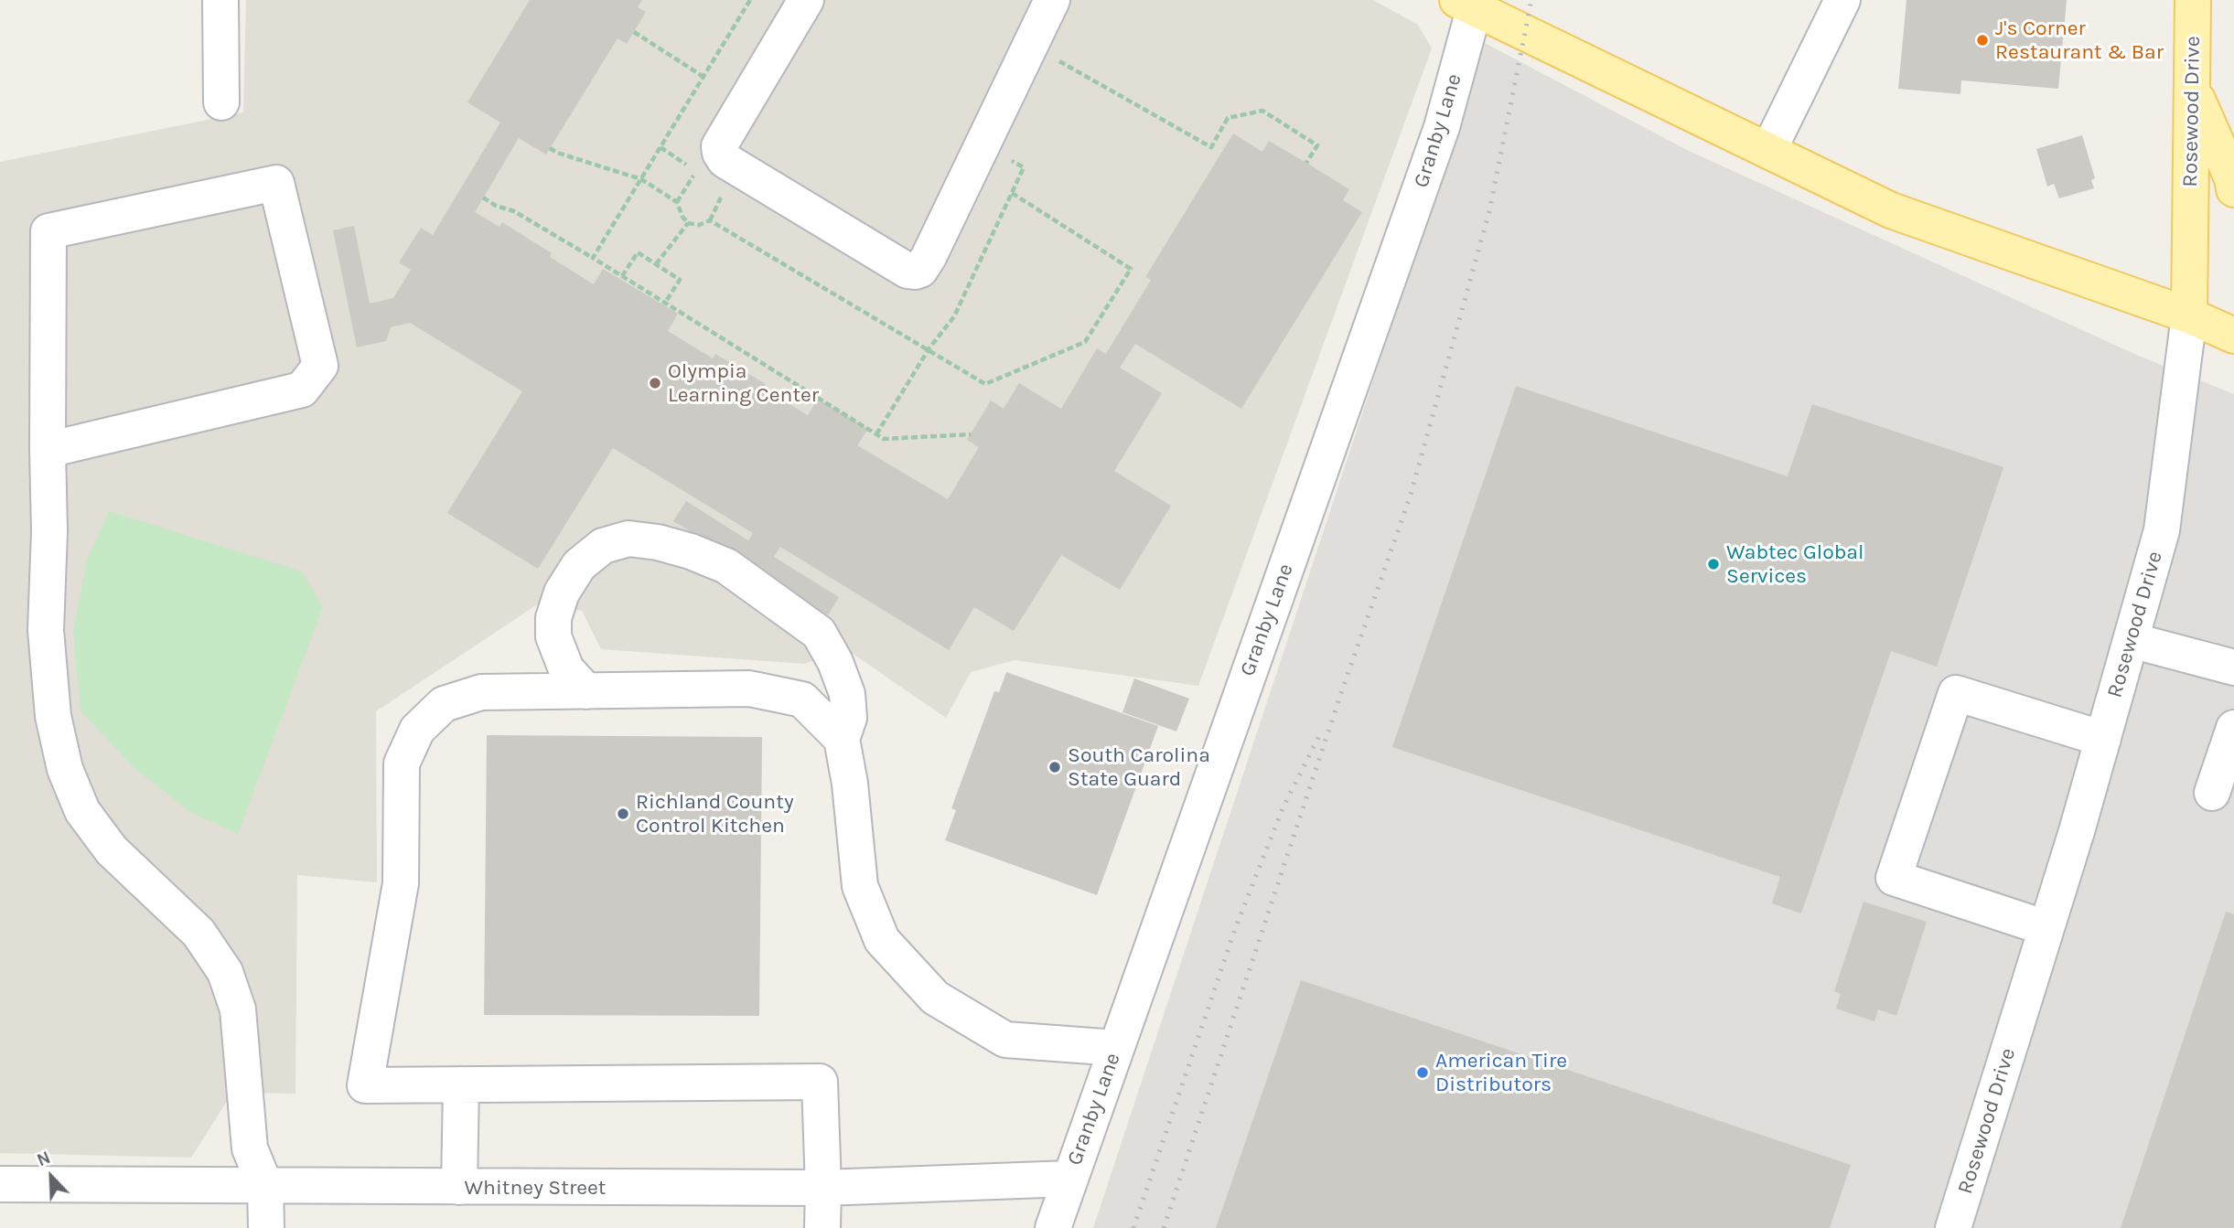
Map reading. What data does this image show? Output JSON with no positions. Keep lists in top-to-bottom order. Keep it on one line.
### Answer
{"streets":{"main road":["Rosewood Drive"],"street":["Granby Lane","Whitney Street"]},"crossings":[["Granby Lane","Whitney Street"]],"places":["J's Corner Restaurant & Bar","Olympia Learning Center","Wabtec Global Services","South Carolina State Guard","Richland County Control Kitchen","American Tire Distributors"],"north":"top left"}
